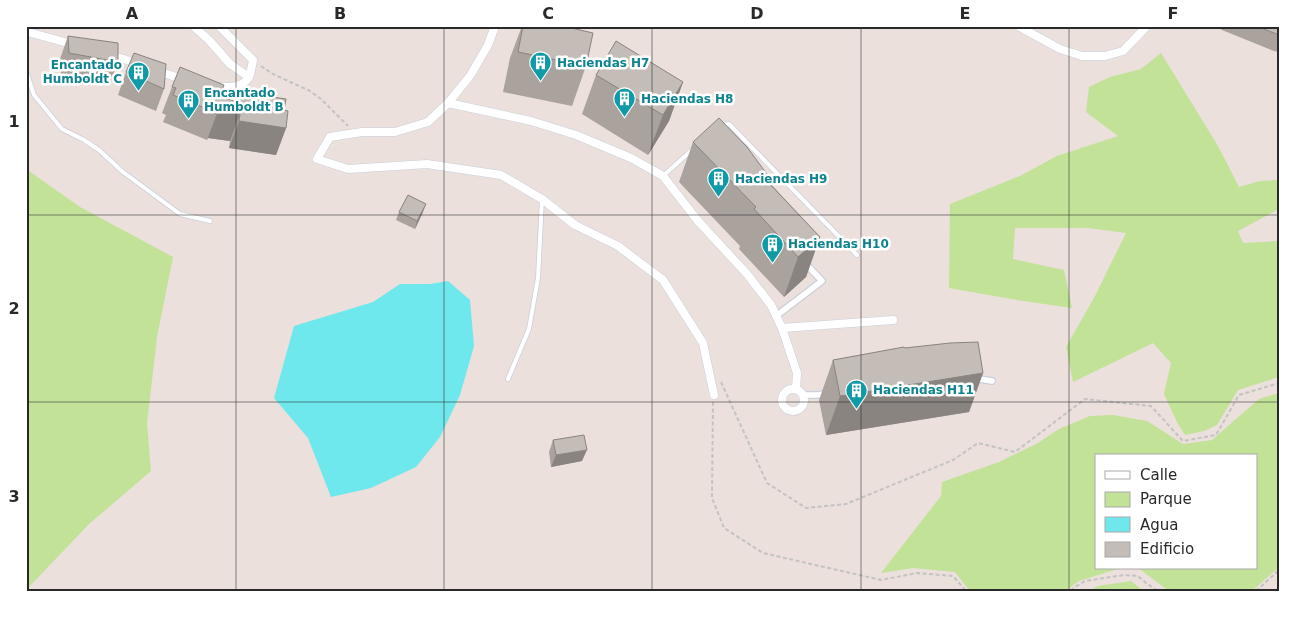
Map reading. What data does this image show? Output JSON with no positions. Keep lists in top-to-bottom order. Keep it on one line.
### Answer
{"places":{"building":["Haciendas H7","Encantado Humboldt C","Haciendas H8","Encantado Humboldt B","Haciendas H9","Haciendas H10","Haciendas H11"]},"legend":["Calle","Parque","Agua","Edificio"],"grid":{"columns":["A","B","C","D","E","F"],"rows":["1","2","3"]}}
